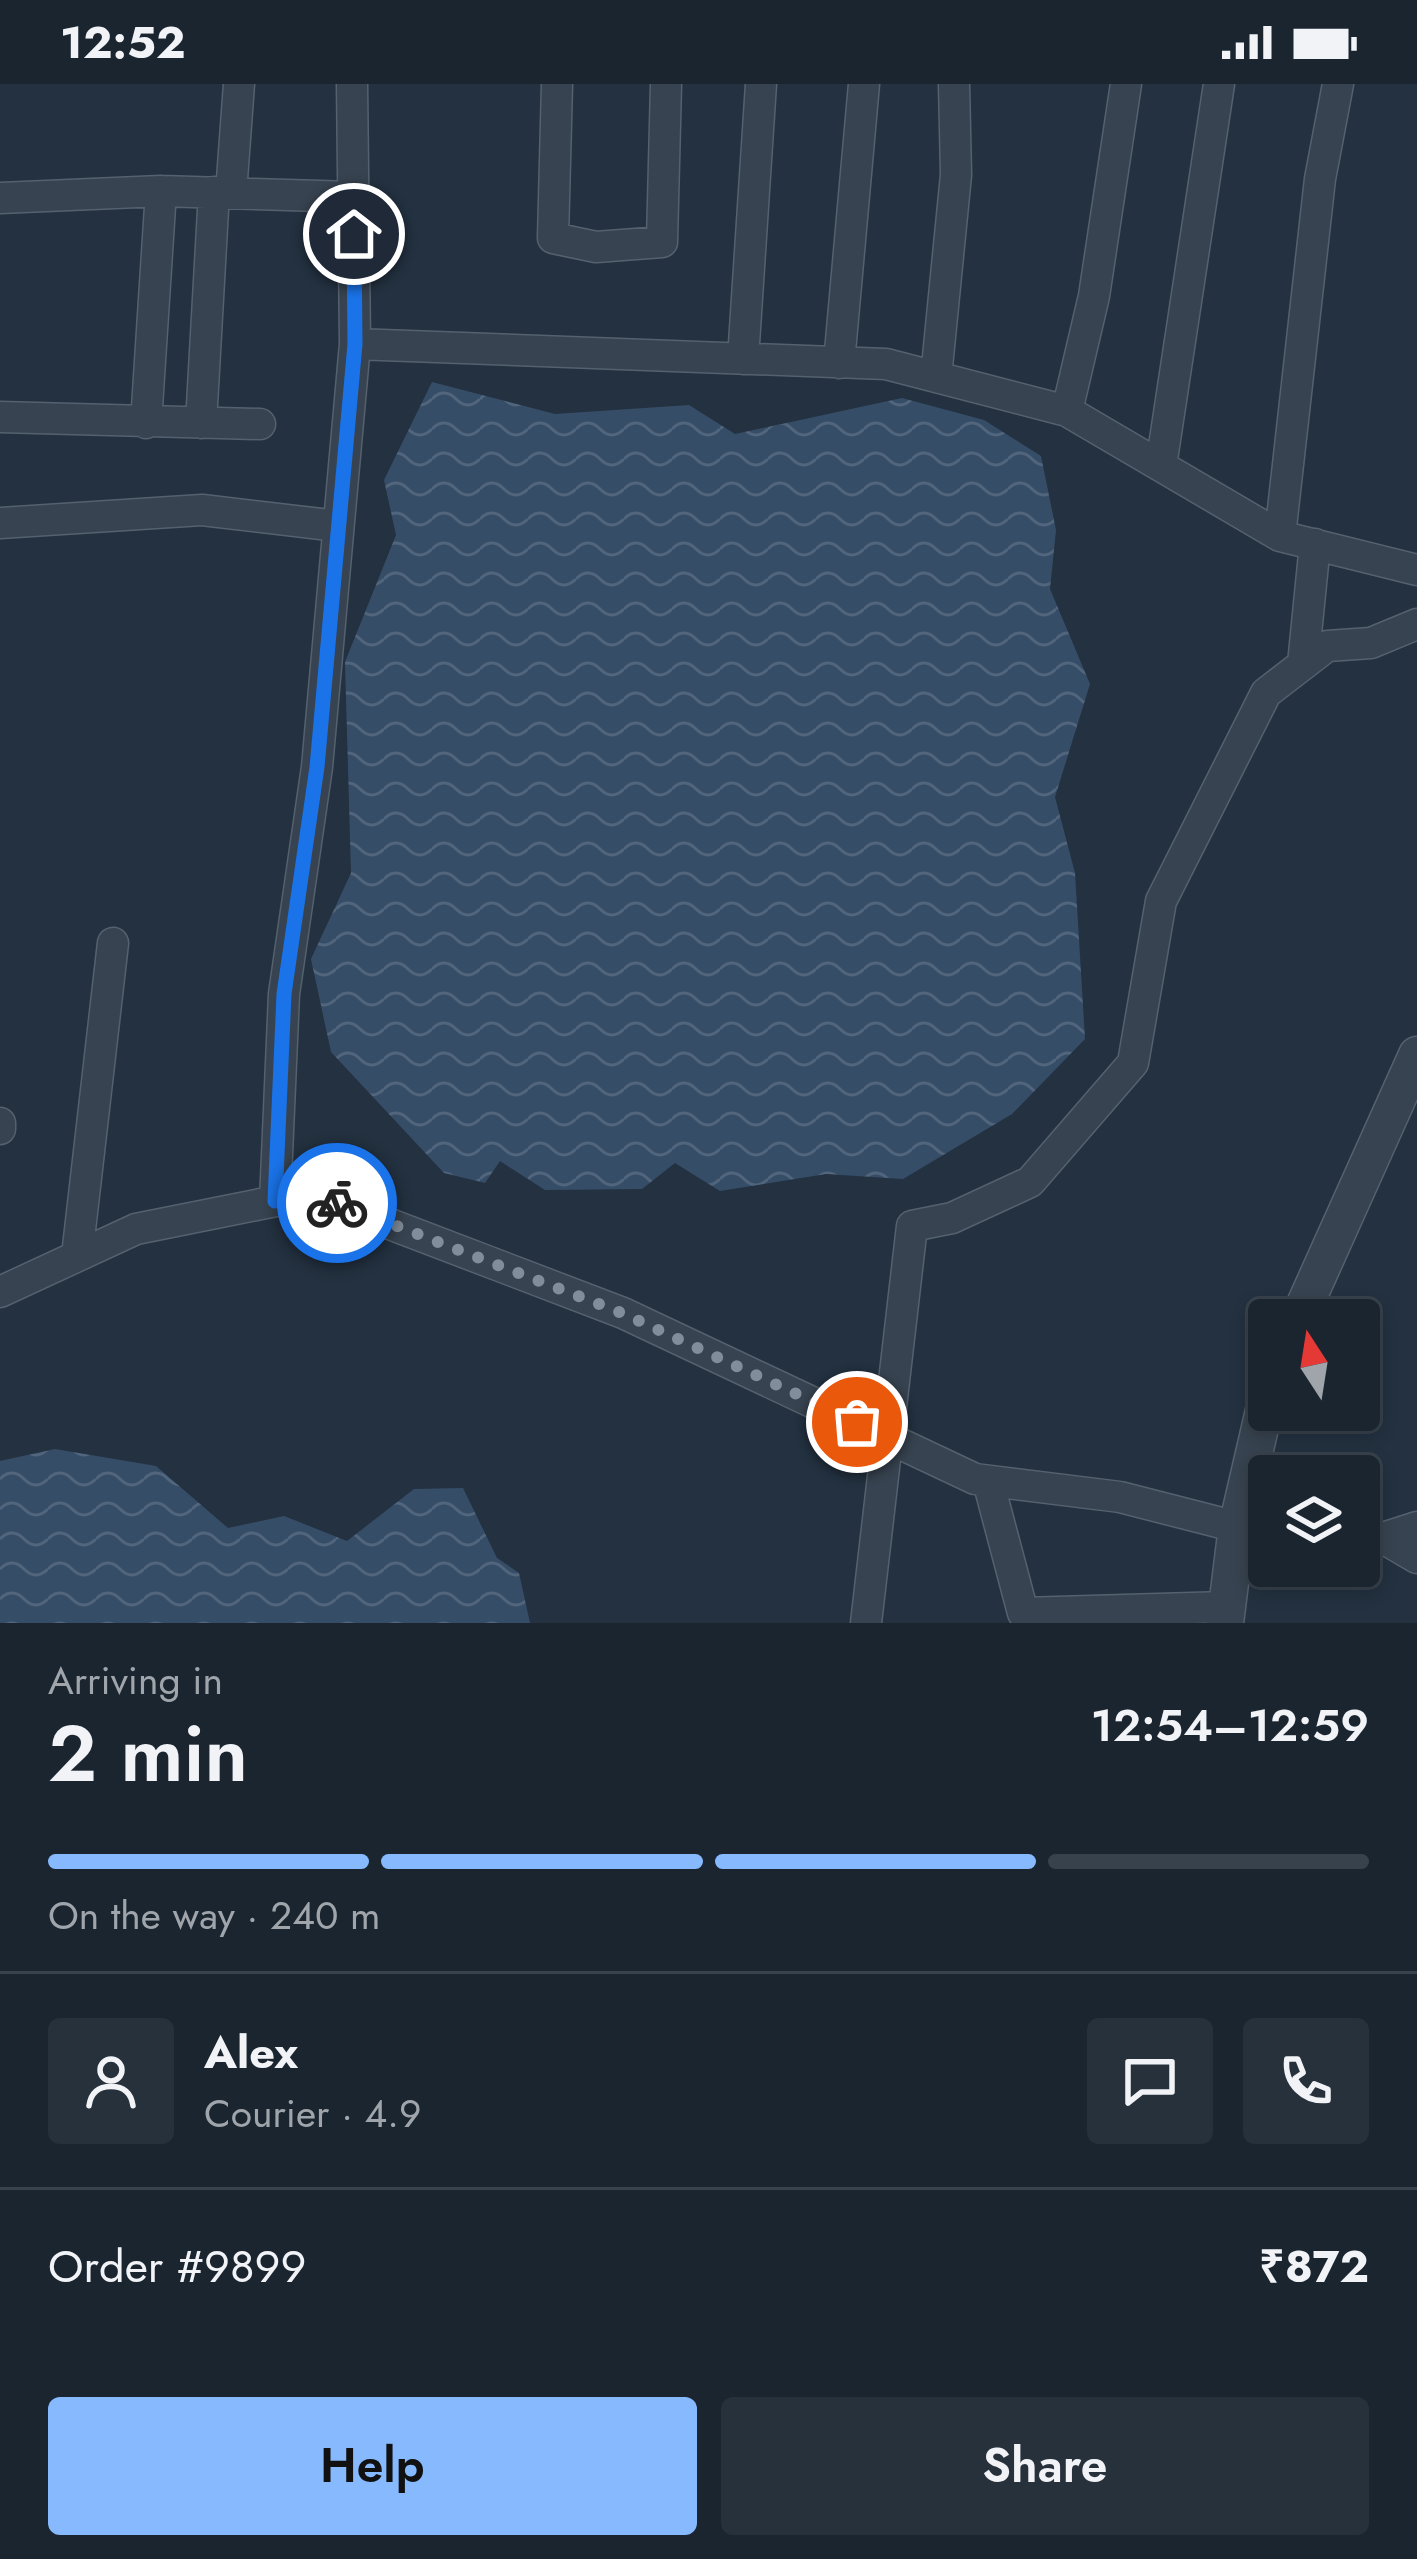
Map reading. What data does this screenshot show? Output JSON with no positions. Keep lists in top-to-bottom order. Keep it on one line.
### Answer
{"north":"top","page":{"status":"12:52","heading":["2 min","Arriving in","12:54–12:59"],"panel":["Alex","Courier · 4.9","Order #9899","₹872"],"bar":"On the way · 240 m","buttons":["Help","Share"]}}
